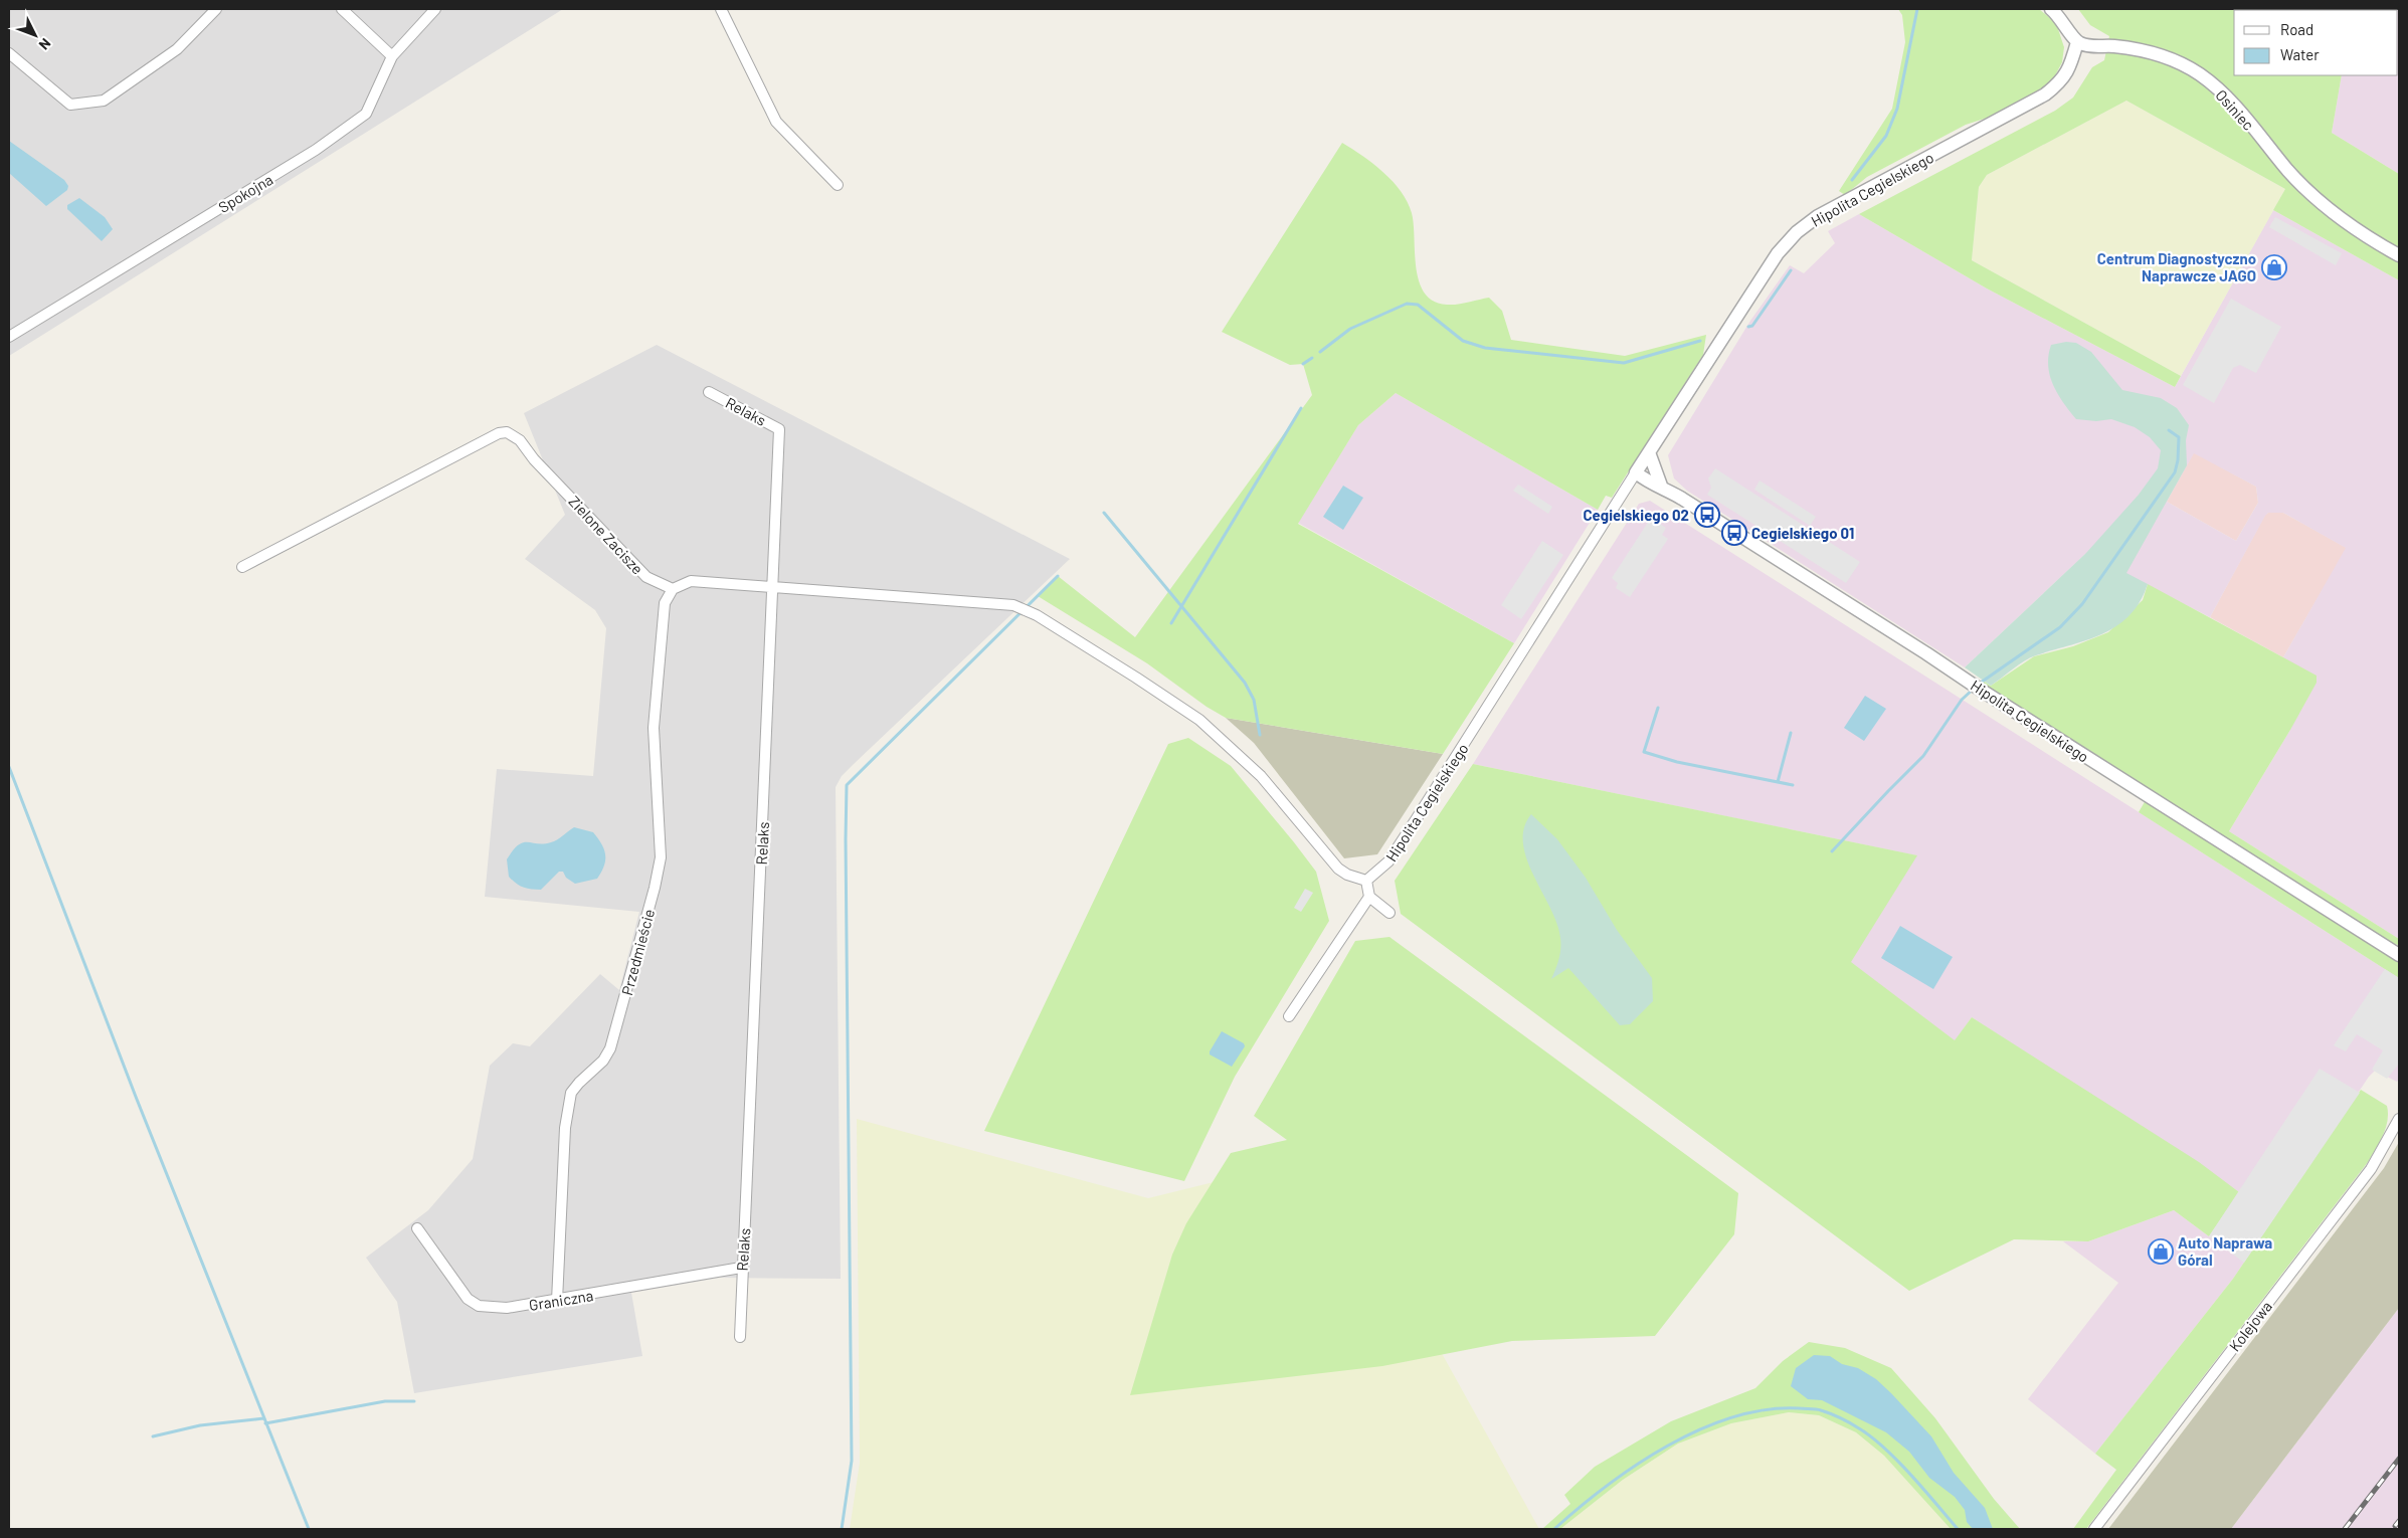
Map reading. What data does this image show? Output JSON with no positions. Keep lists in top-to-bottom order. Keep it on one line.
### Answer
{"streets":{"street":["Osiniec","Hipolita Cegielskiego","Spokojna","Relaks","Zielone Zacisze","Przedmieście","Graniczna","Kolejowa"]},"crossings":[["Osiniec","Hipolita Cegielskiego"],["Relaks","Graniczna"],["Zielone Zacisze","Przedmieście"],["Przedmieście","Graniczna"]],"places":{"shop":["Centrum Diagnostyczno Naprawcze JAGO","Auto Naprawa Góral"],"bus stop":["Cegielskiego 02","Cegielskiego 01"]},"legend":["Road","Water"],"north":"bottom right"}
